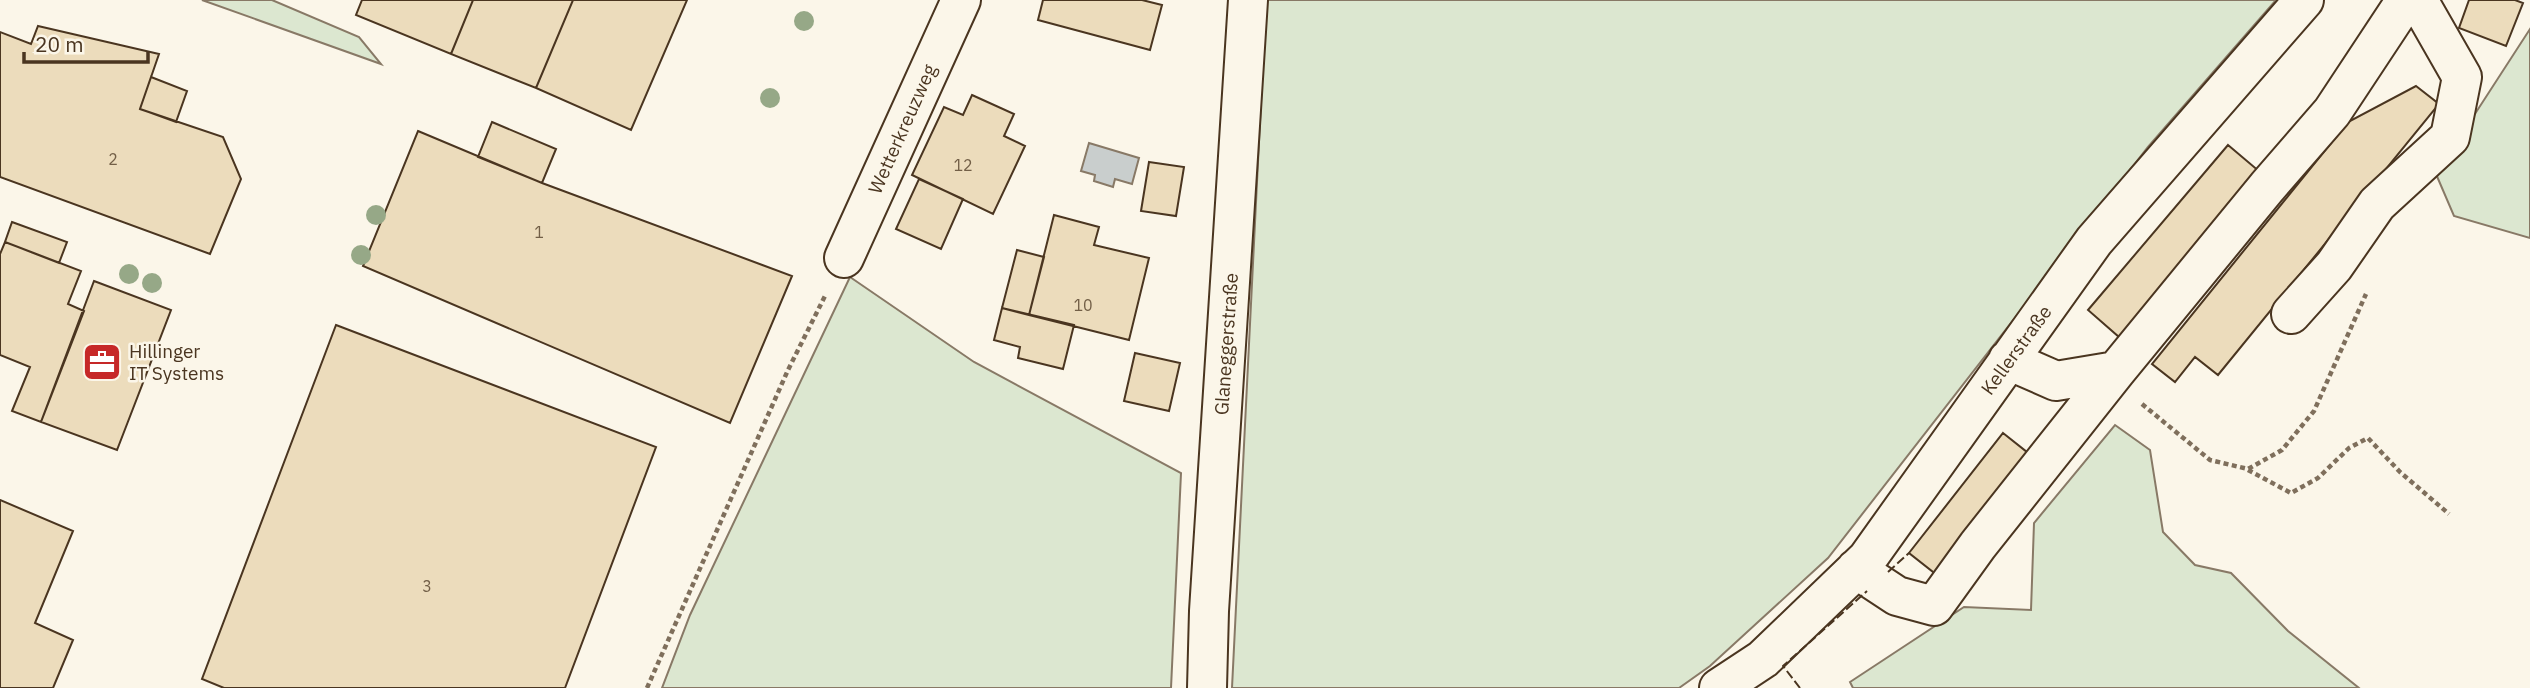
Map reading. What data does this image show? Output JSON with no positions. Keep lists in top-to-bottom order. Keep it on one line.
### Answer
{"streets":{"street":["Wetterkreuzweg","Glaneggerstraße","Kellerstraße"]},"places":{"office":["Hillinger IT Systems"]},"house_numbers":["2","12","1","10","3"],"scale_bar":"20 m"}
